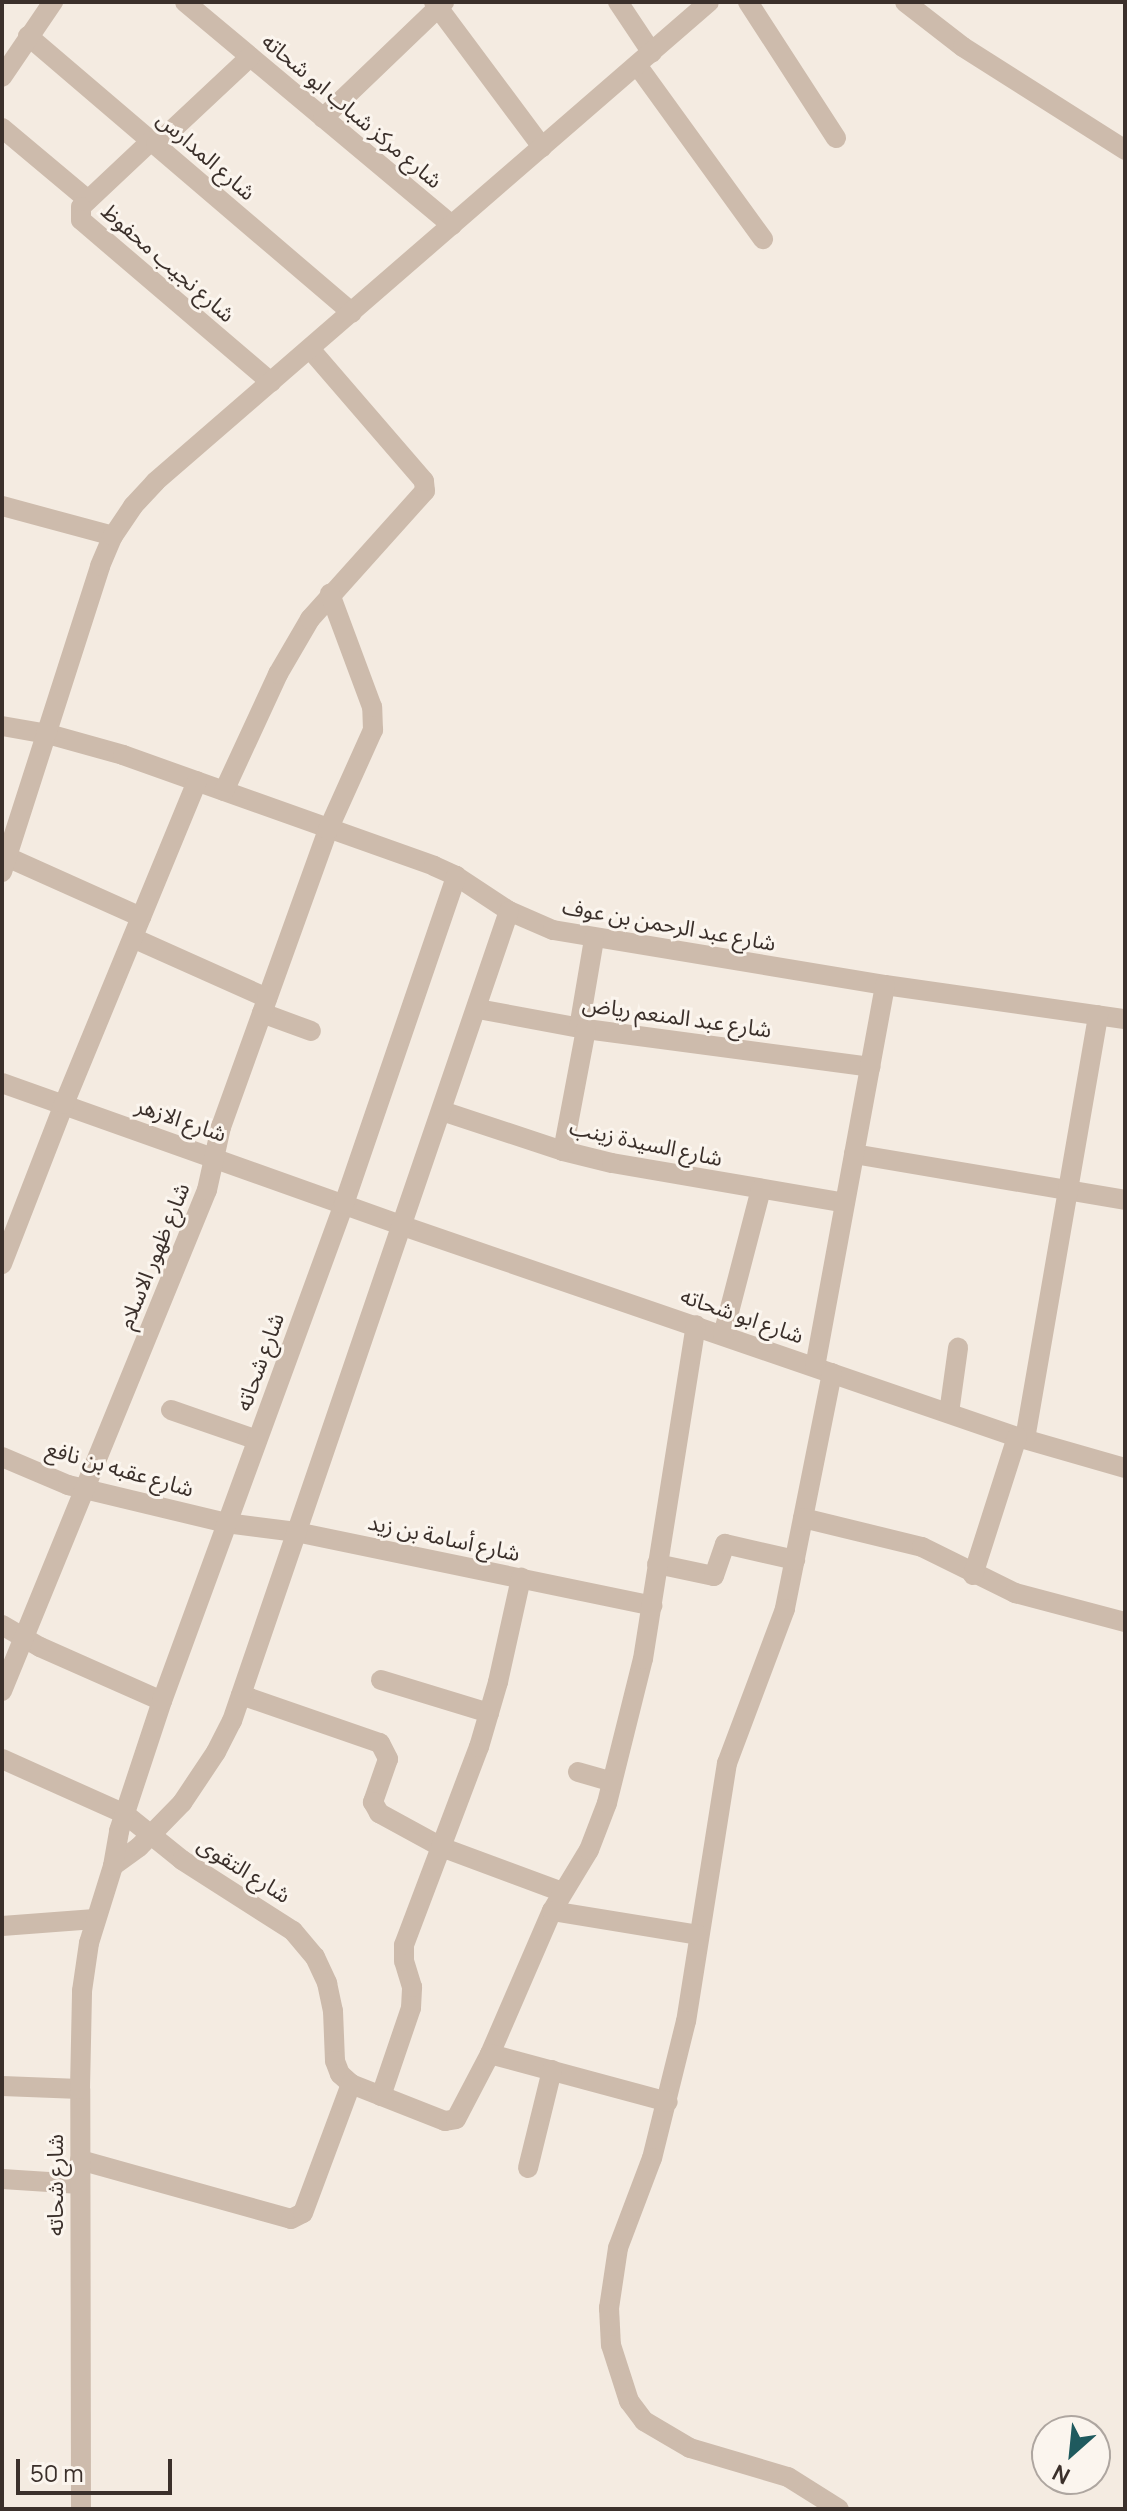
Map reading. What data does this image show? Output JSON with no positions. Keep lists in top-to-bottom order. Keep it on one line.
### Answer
{"streets":{"street":["شارع مركز شباب ابو شحاته","شارع المدارس","شارع نجيب محفوظ","شارع عبد الرحمن بن عوف","شارع عبد المنعم رياض","شارع الازهر","شارع السيدة زينب","شارع ظهور الاسلام","شارع ابو شحاته","شارع شحاته","شارع عقبه بن نافع","شارع أسامة بن زيد","شارع التقوى"]},"crossings":[["شارع مركز شباب ابو شحاته","شارع نجيب محفوظ"],["شارع المدارس","شارع نجيب محفوظ"],["شارع عبد الرحمن بن عوف","شارع ظهور الاسلام"],["شارع عبد الرحمن بن عوف","شارع شحاته"],["شارع الازهر","شارع ظهور الاسلام"],["شارع الازهر","شارع ابو شحاته"],["شارع الازهر","شارع شحاته"],["شارع ظهور الاسلام","شارع عقبه بن نافع"],["شارع ابو شحاته","شارع شحاته"],["شارع شحاته","شارع عقبه بن نافع"],["شارع شحاته","شارع أسامة بن زيد"],["شارع شحاته","شارع التقوى"],["شارع عقبه بن نافع","شارع أسامة بن زيد"]],"scale_bar":"50 m","north":"bottom left"}
